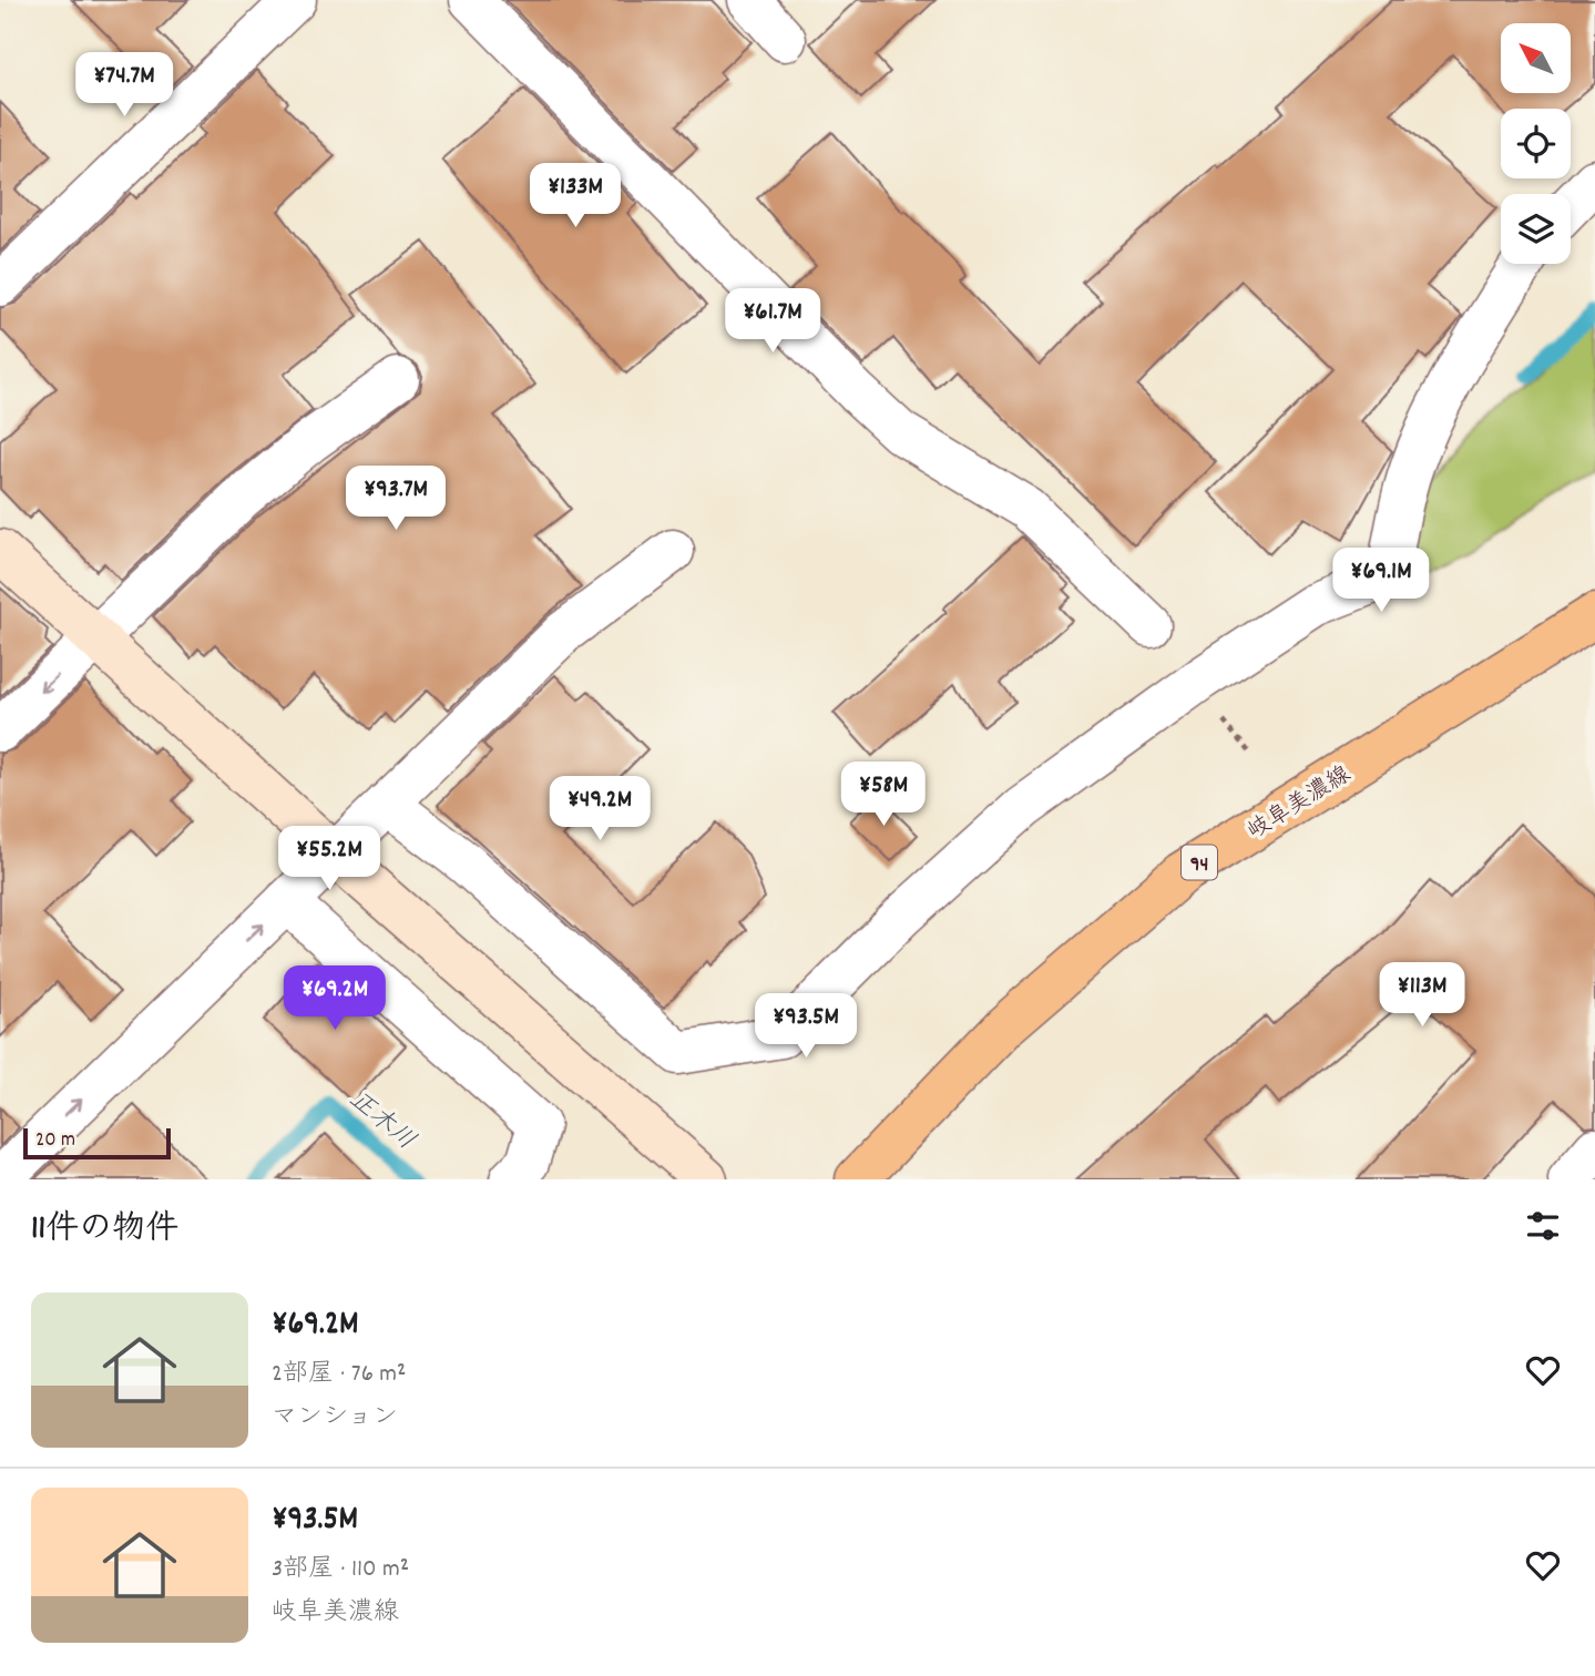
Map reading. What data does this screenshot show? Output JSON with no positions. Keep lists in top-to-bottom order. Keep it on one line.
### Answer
{"streets":{"main road":["岐阜美濃線","94"]},"water":["正木川"],"scale_bar":"20 m","north":"top left","page":{"price":["¥74.7M","¥133M","¥61.7M","¥93.7M","¥69.1M","¥58M","¥49.2M","¥55.2M","¥113M","¥69.2M","¥93.5M"],"scale":"20 m","heading":"11件の物件","list":[{"name":"¥69.2M","note":"2部屋 · 76 m² · マンション"},{"name":"¥93.5M","note":"3部屋 · 110 m² · 岐阜美濃線"}]}}
